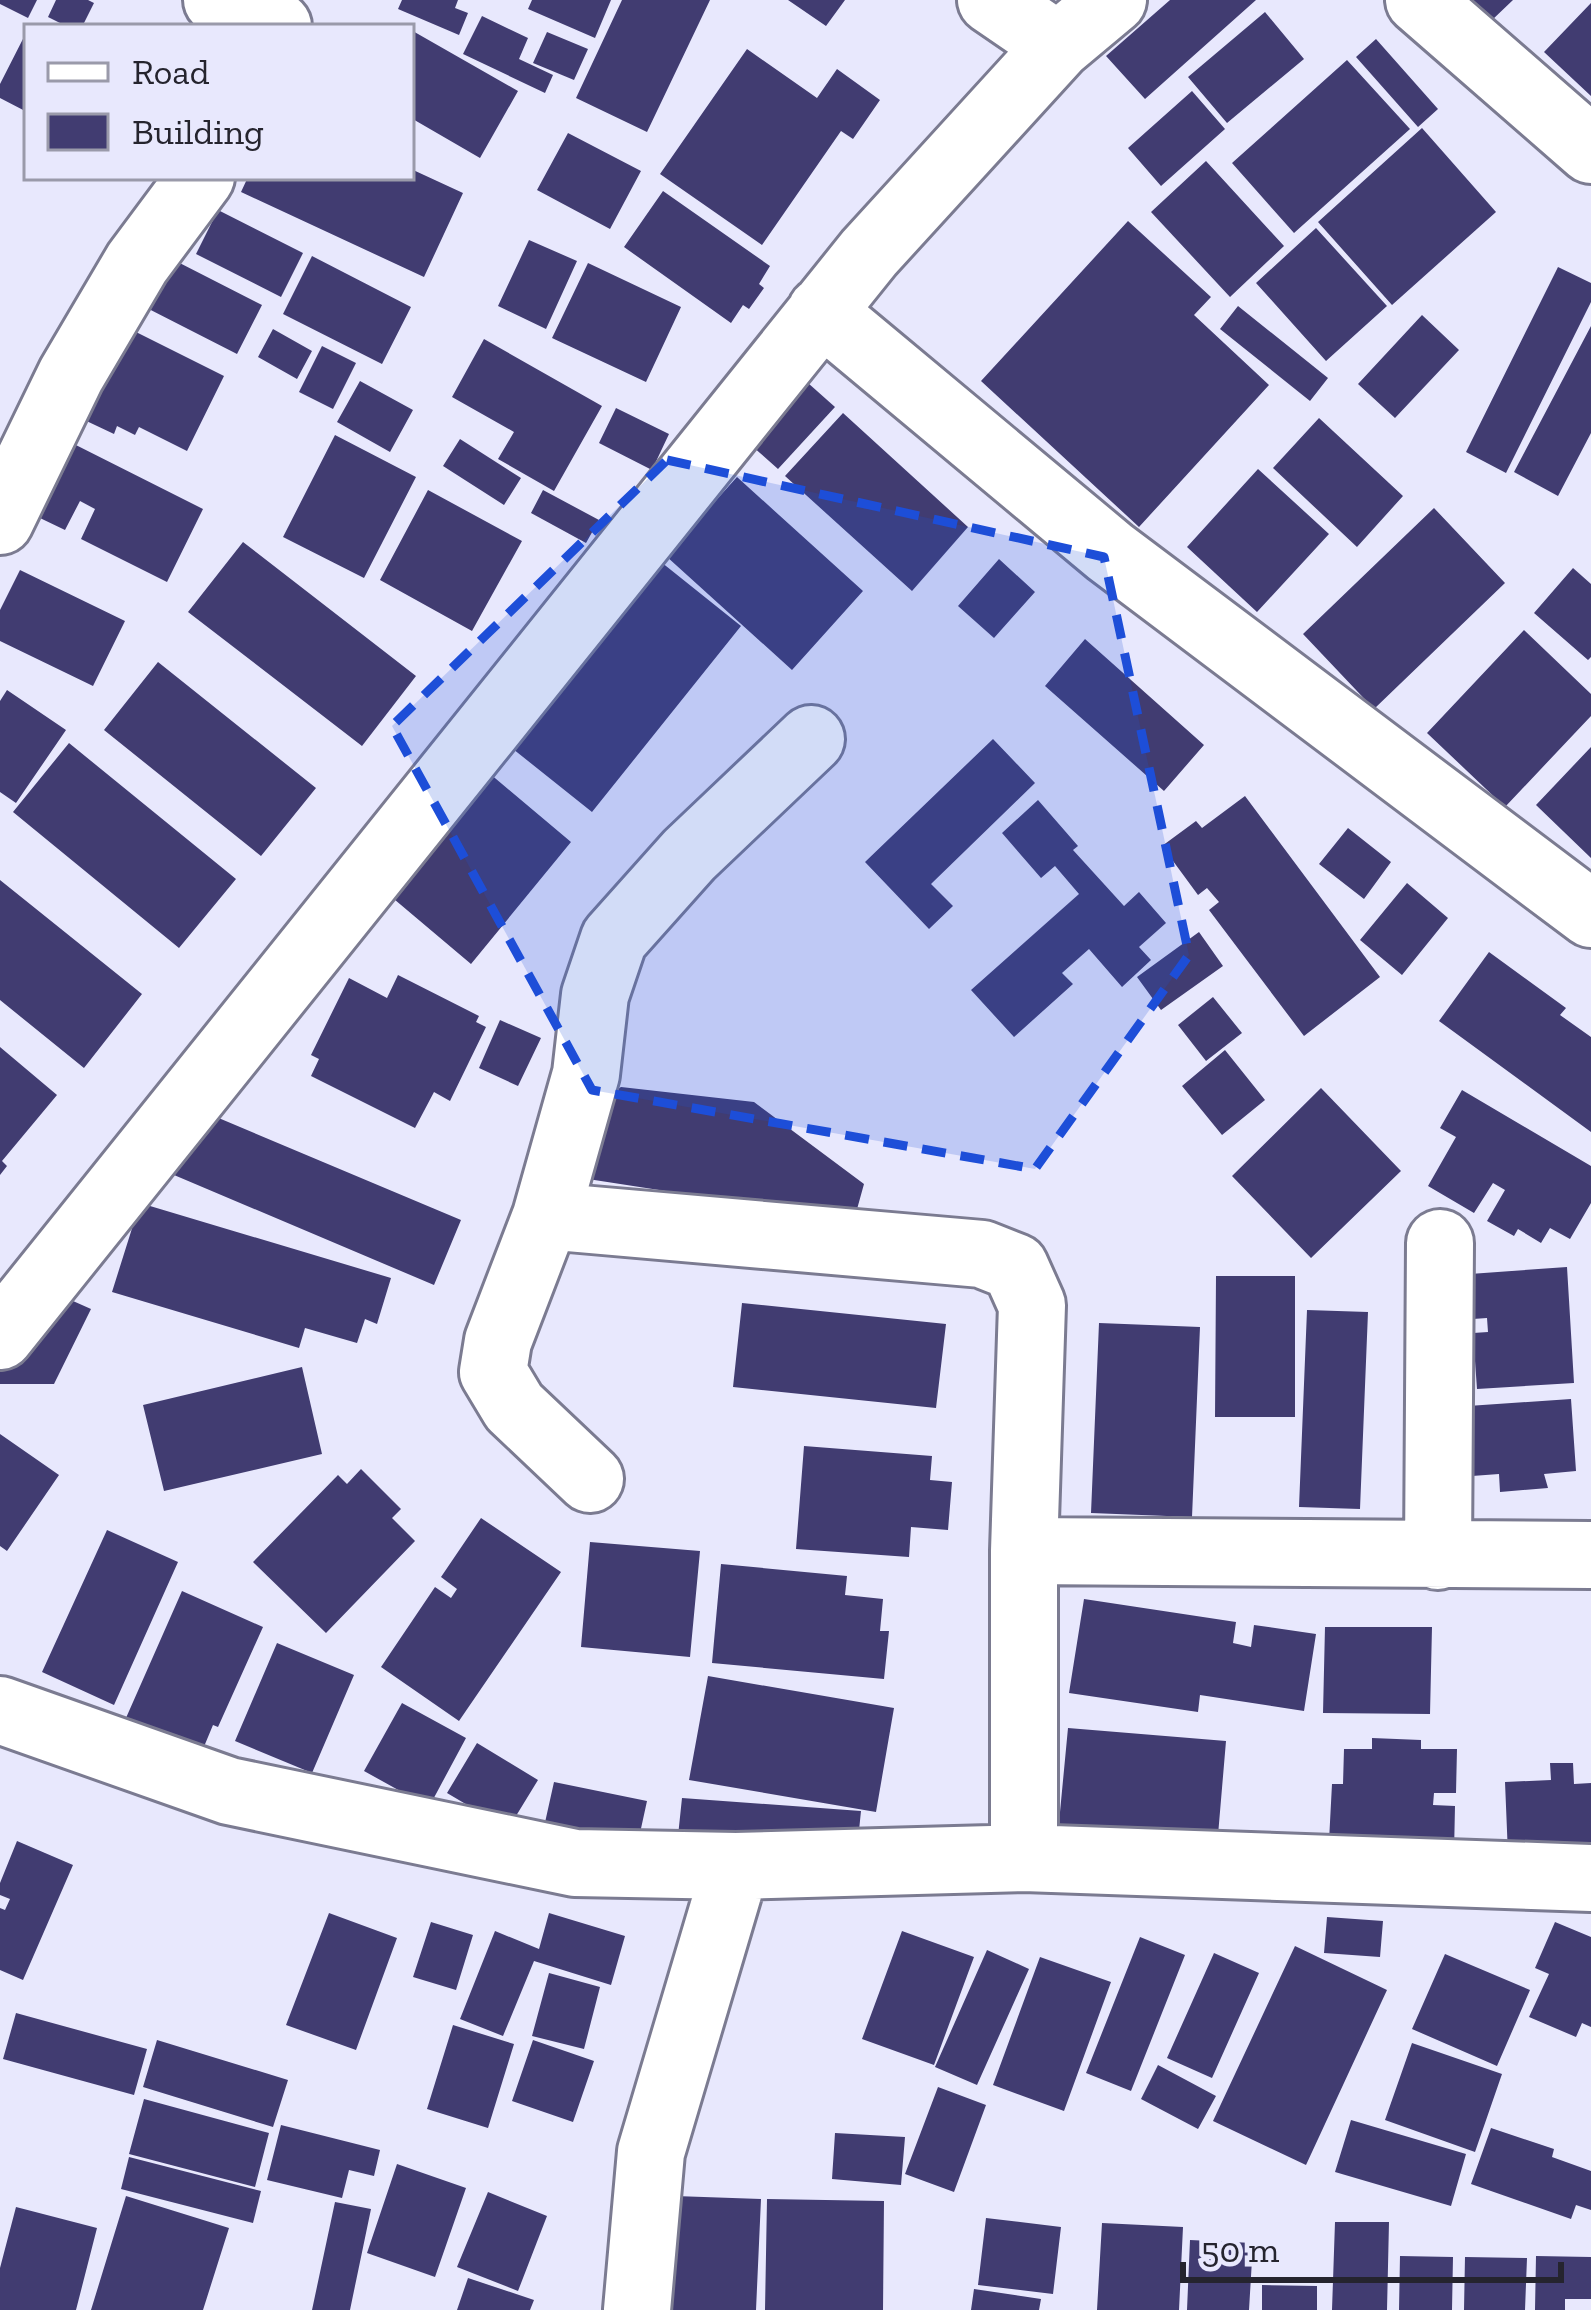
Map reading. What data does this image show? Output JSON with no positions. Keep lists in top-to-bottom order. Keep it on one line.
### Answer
{"legend":["Road","Building"],"scale_bar":"50 m"}
